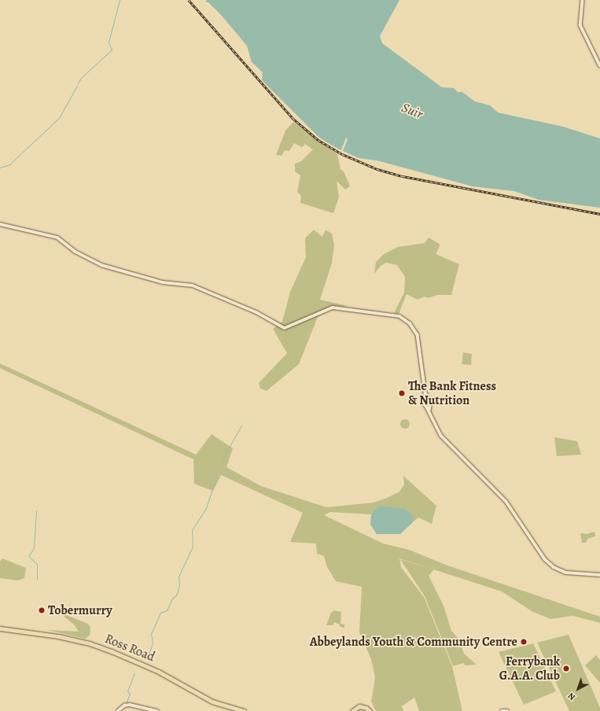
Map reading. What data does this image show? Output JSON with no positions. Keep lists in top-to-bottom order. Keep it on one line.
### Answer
{"streets":{"main road":["Ross Road"]},"water":["Suir"],"places":["The Bank Fitness & Nutrition","Tobermurry","Abbeylands Youth & Community Centre","Ferrybank G.A.A. Club"],"north":"bottom left"}
